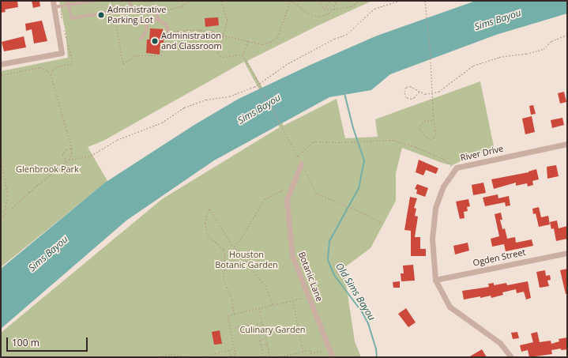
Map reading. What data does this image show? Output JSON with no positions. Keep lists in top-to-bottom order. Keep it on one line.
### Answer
{"streets":{"street":["River Drive","Ogden Street","Botanic Lane"]},"crossings":[["River Drive","Ogden Street"]],"water":["Sims Bayou","Old Sims Bayou"],"parks":["Glenbrook Park","Houston Botanic Garden","Culinary Garden"],"places":["Administrative Parking Lot","Administration and Classroom"],"scale_bar":"100 m"}
